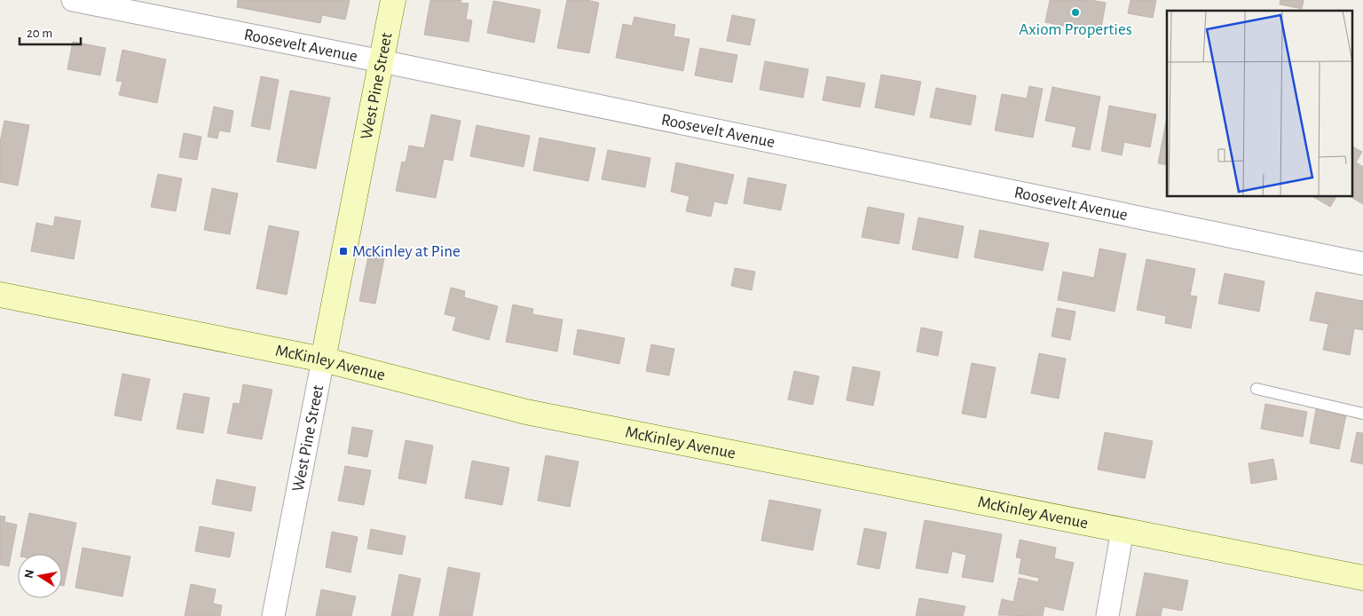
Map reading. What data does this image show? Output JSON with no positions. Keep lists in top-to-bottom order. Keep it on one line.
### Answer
{"streets":{"street":["Roosevelt Avenue","West Pine Street","McKinley Avenue"]},"crossings":[["Roosevelt Avenue","West Pine Street"],["West Pine Street","McKinley Avenue"]],"places":{"other":["Axiom Properties"],"transit":["McKinley at Pine"]},"scale_bar":"20 m","north":"left"}
